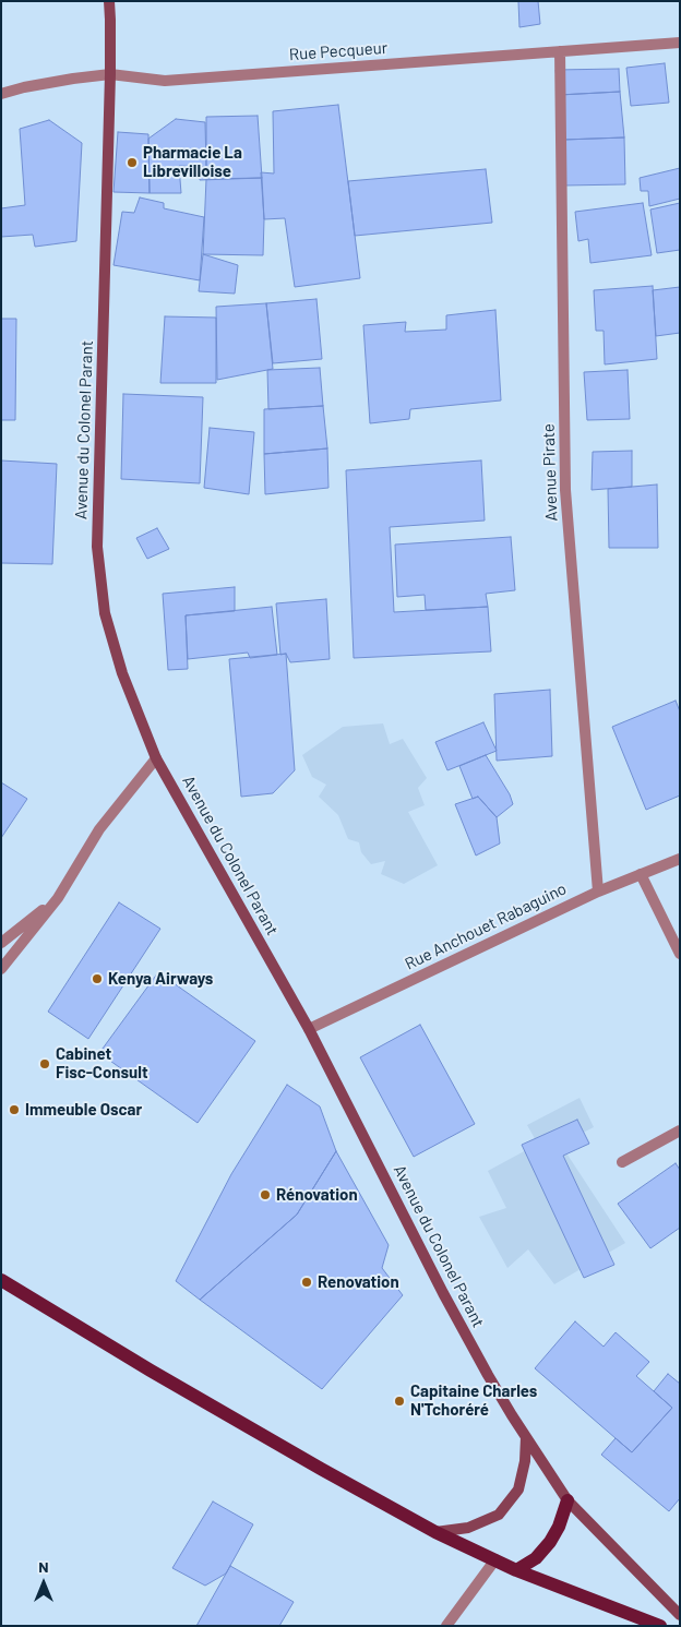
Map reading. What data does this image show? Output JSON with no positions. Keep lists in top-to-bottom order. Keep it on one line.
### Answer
{"streets":{"main road":["Avenue du Colonel Parant"],"street":["Rue Pecqueur","Avenue Pirate","Rue Anchouet Rabaguino"]},"crossings":[["Rue Pecqueur","Avenue du Colonel Parant"],["Rue Pecqueur","Avenue Pirate"],["Avenue du Colonel Parant","Rue Anchouet Rabaguino"],["Avenue Pirate","Rue Anchouet Rabaguino"]],"places":["Pharmacie La Librevilloise","Kenya Airways","Cabinet Fisc-Consult","Immeuble Oscar","Rénovation","Renovation","Capitaine Charles N'Tchoréré"],"north":"top"}
